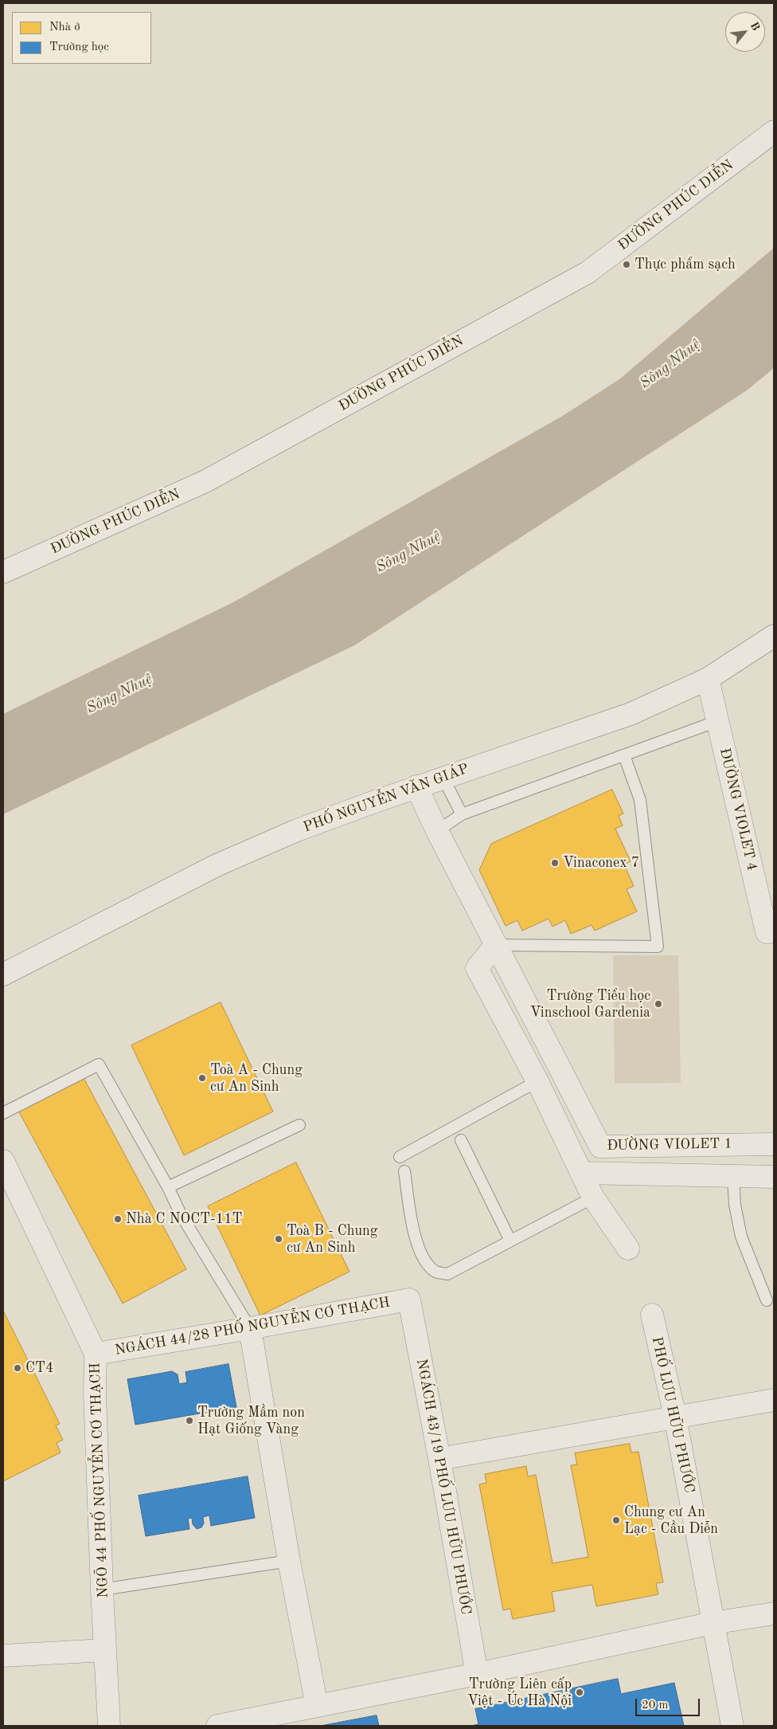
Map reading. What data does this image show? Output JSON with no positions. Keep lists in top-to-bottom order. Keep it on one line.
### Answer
{"streets":{"street":["ĐƯỜNG PHÚC DIỄN","PHỐ NGUYỄN VĂN GIÁP","ĐƯỜNG VIOLET 4","ĐƯỜNG VIOLET 1","NGÁCH 44/28 PHỐ NGUYỄN CƠ THẠCH","PHỐ LƯU HỮU PHƯỚC","NGÕ 44 PHỐ NGUYỄN CƠ THẠCH","NGÁCH 43/19 PHỐ LƯU HỮU PHƯỚC"]},"crossings":[["PHỐ NGUYỄN VĂN GIÁP","ĐƯỜNG VIOLET 4"],["NGÁCH 44/28 PHỐ NGUYỄN CƠ THẠCH","NGÕ 44 PHỐ NGUYỄN CƠ THẠCH"],["NGÁCH 44/28 PHỐ NGUYỄN CƠ THẠCH","NGÁCH 43/19 PHỐ LƯU HỮU PHƯỚC"]],"water":["Sông Nhuệ"],"places":["Thực phẩm sạch","Vinaconex 7","Trường Tiểu học Vinschool Gardenia","Toà A - Chung cư An Sinh","Nhà C NOCT-11T","Toà B - Chung cư An Sinh","CT4","Trường Mầm non Hạt Giống Vàng","Chung cư An Lạc - Cầu Diễn","Trường Liên cấp Việt - Úc Hà Nội"],"legend":["Nhà ở","Trường học"],"scale_bar":"20 m","north":"top right"}
